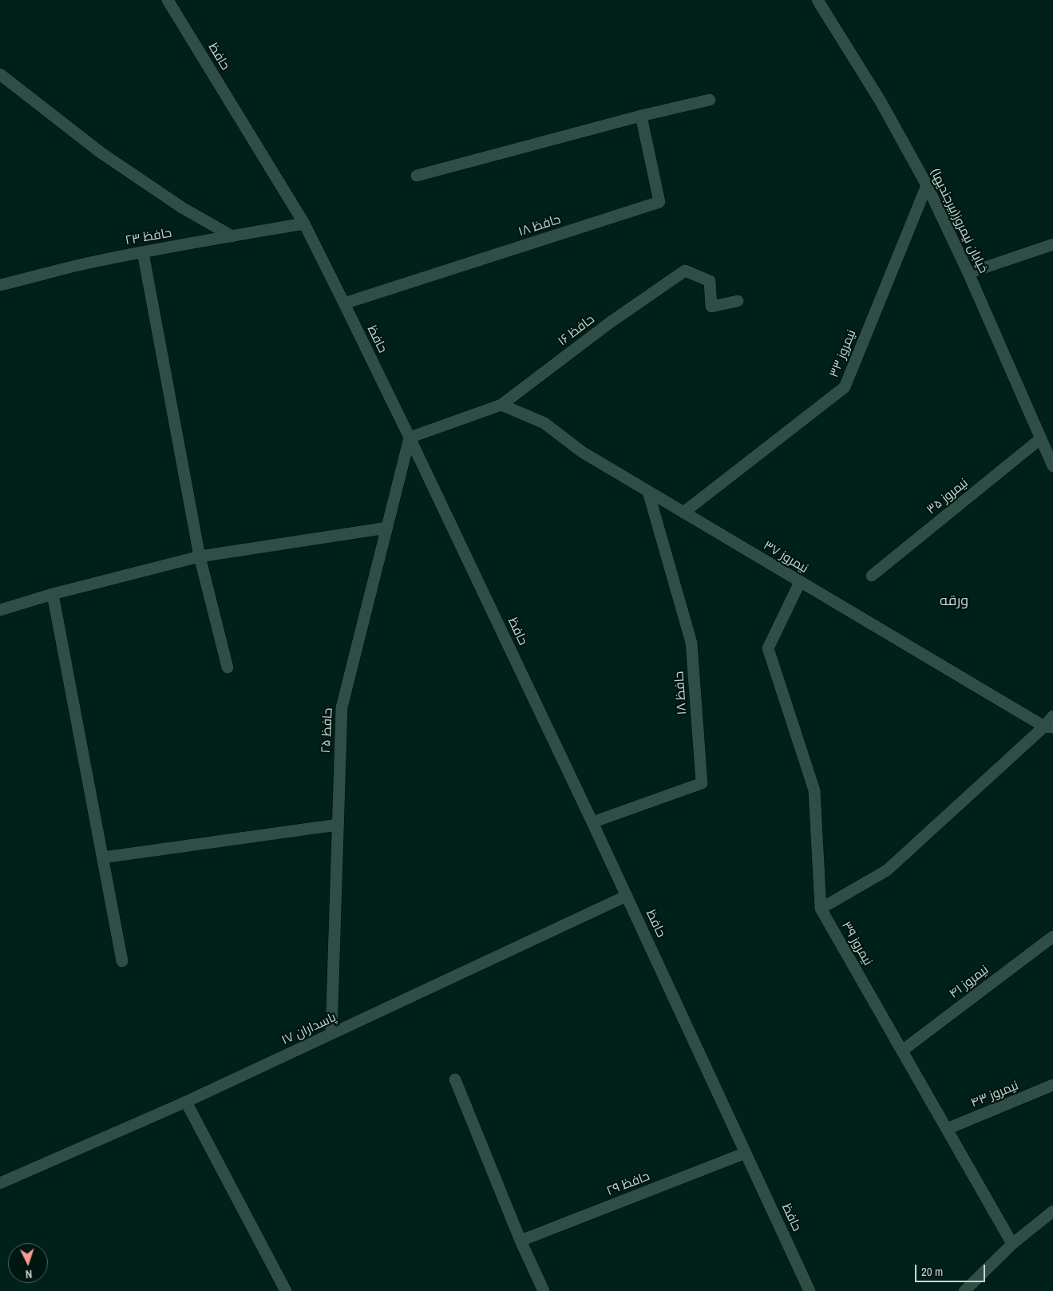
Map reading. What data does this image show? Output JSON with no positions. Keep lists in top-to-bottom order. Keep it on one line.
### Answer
{"streets":{"street":["حافظ","خیابان نیمروز(بیرجندیها)","حافظ ۱۸","حافظ ۲۳","حافظ ۱۶","نیمروز ۳۳","نیمروز ۳۵","نیمروز ۳۷","حافظ ۲۵","نیمروز ۳۹","نیمروز ۴۱","پاسداران ۱۷","نیمروز ۴۳","حافظ ۲۹"]},"crossings":[["حافظ","حافظ ۱۸"],["حافظ","حافظ ۲۳"],["حافظ","حافظ ۱۶"],["حافظ","حافظ ۲۵"],["حافظ","پاسداران ۱۷"],["حافظ","حافظ ۲۹"],["خیابان نیمروز(بیرجندیها)","نیمروز ۳۳"],["خیابان نیمروز(بیرجندیها)","نیمروز ۳۵"],["حافظ ۱۸","نیمروز ۳۷"],["حافظ ۱۶","نیمروز ۳۷"],["حافظ ۱۶","حافظ ۲۵"],["نیمروز ۳۳","نیمروز ۳۷"],["حافظ ۲۵","پاسداران ۱۷"],["نیمروز ۳۹","نیمروز ۴۱"],["نیمروز ۳۹","نیمروز ۴۳"]],"districts":["ورقه"],"scale_bar":"20 m","north":"bottom"}
